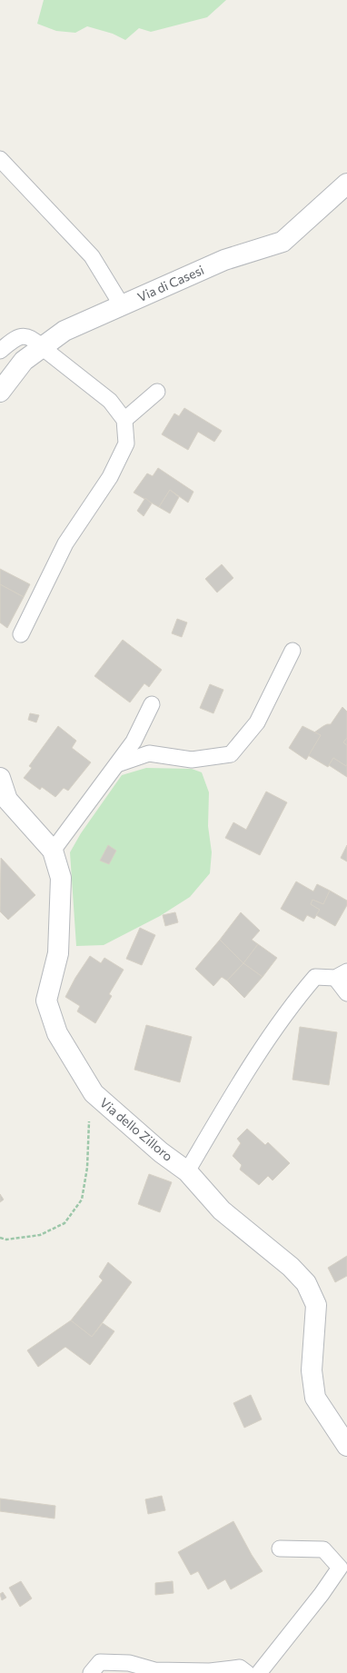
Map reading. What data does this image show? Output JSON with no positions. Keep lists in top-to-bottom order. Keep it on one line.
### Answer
{"streets":{"street":["Via di Casesi","Via dello Zilloro"]}}
